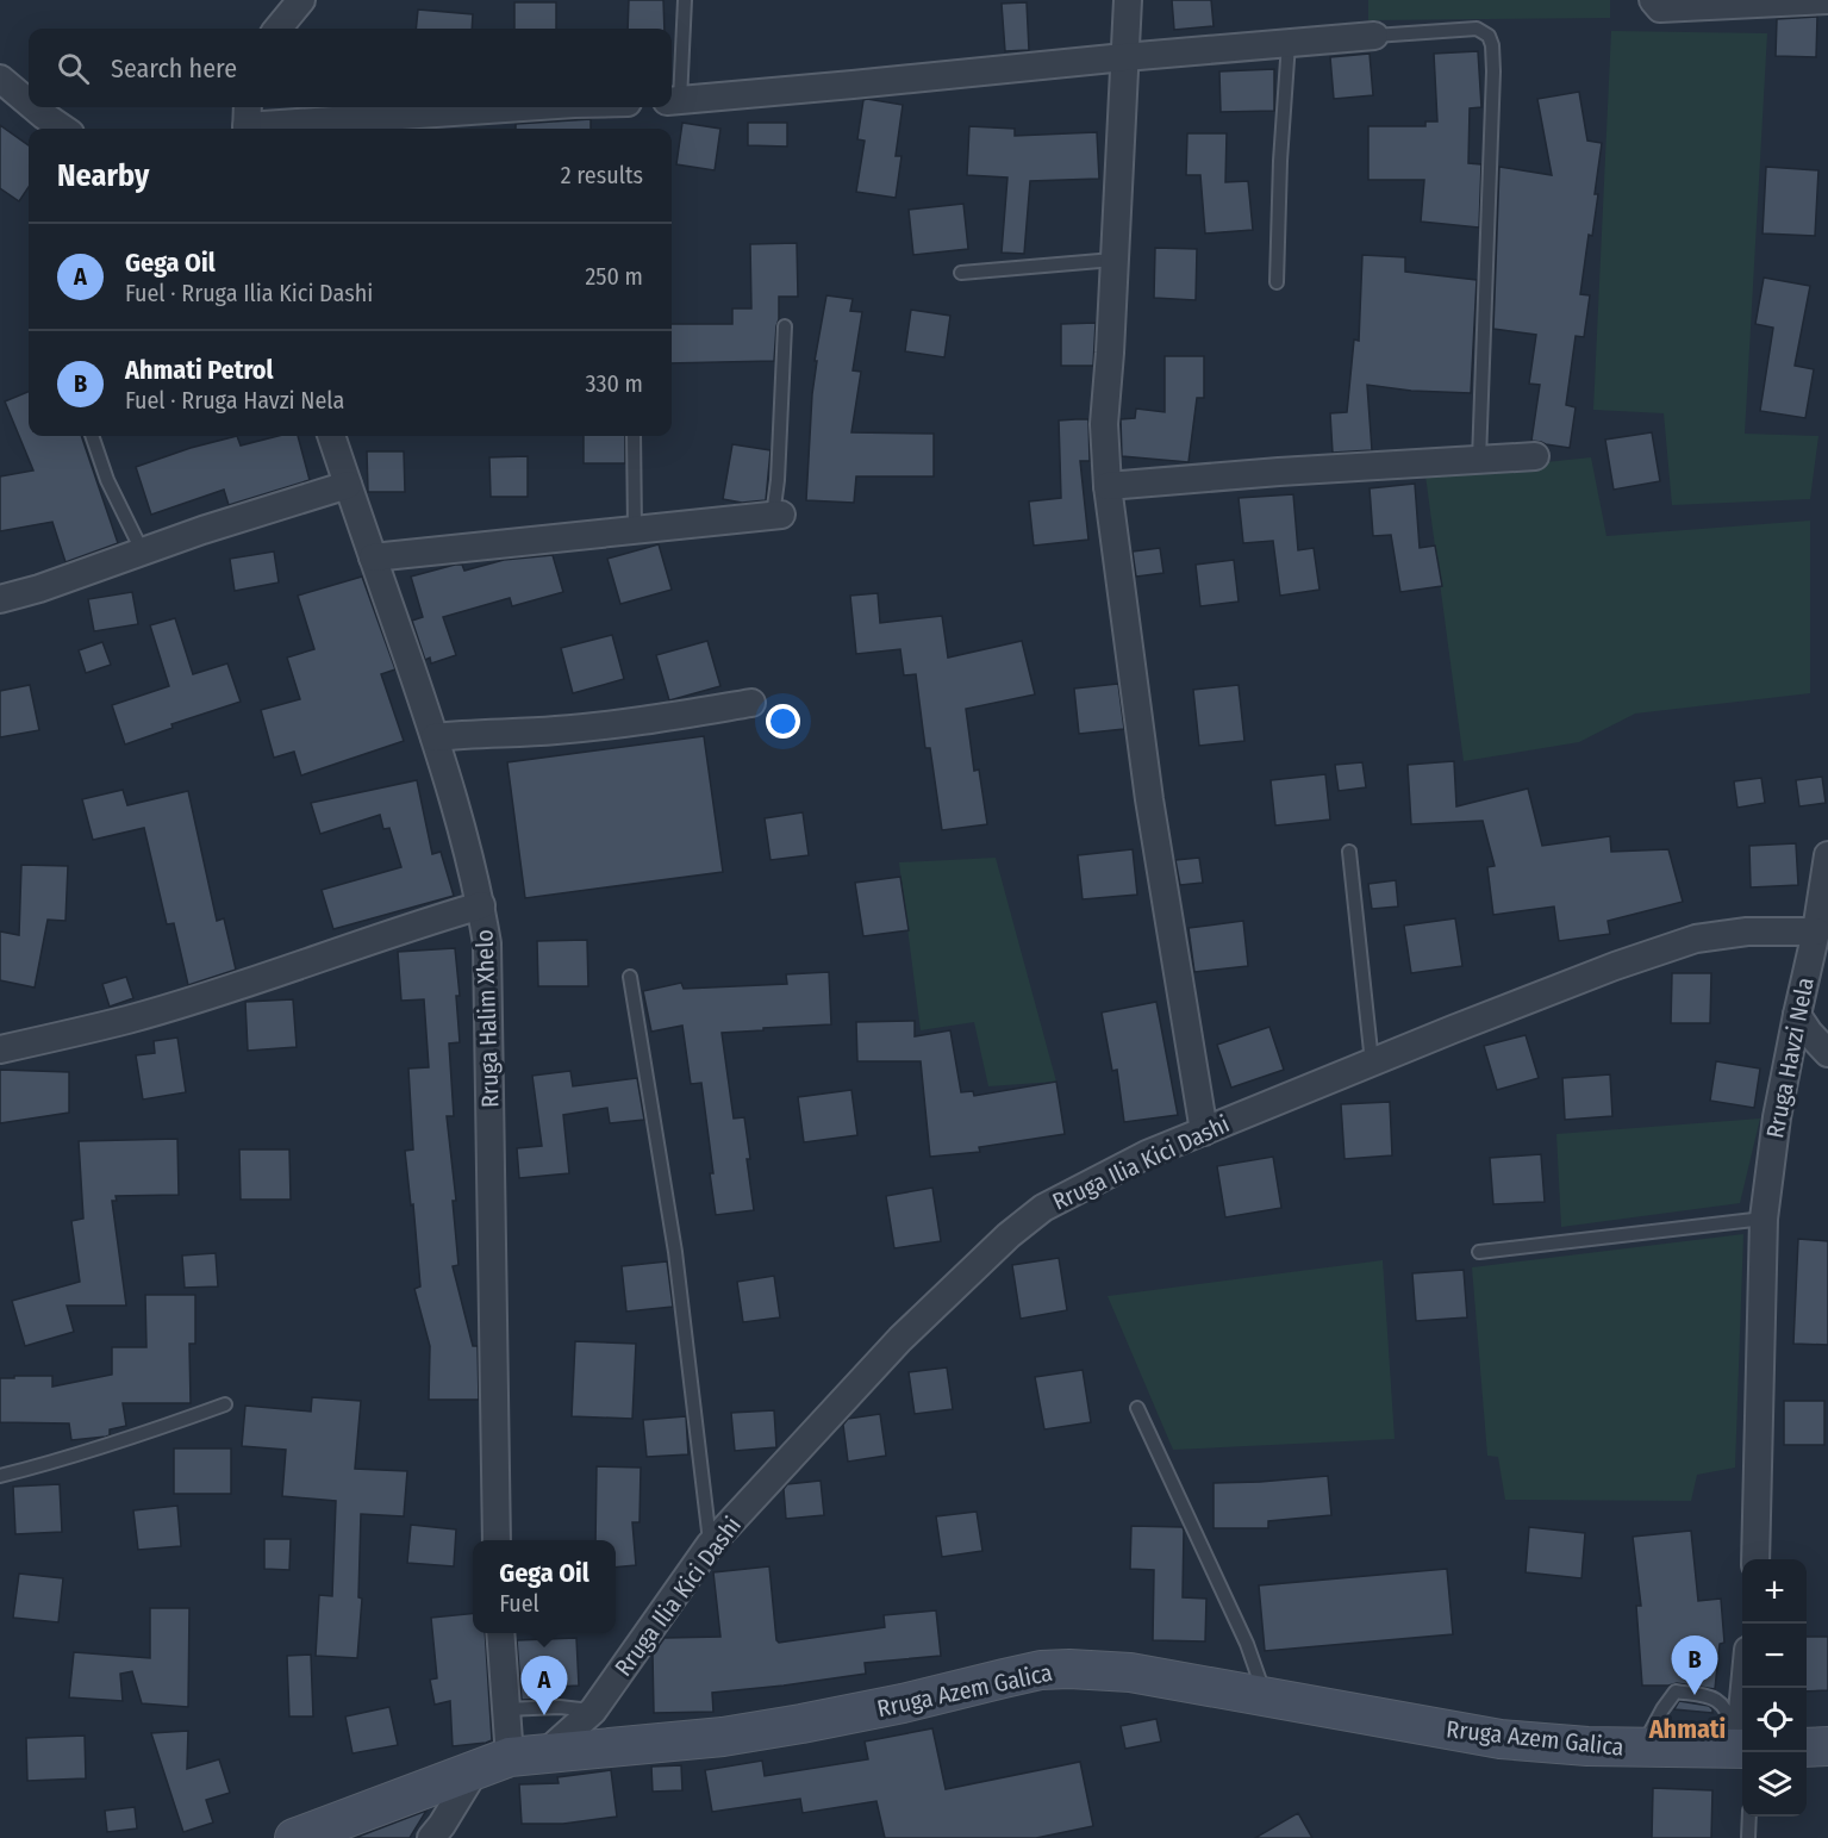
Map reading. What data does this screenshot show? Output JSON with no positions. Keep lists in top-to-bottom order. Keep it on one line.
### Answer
{"streets":{"main road":["Rruga Azem Galica"],"street":["Rruga Halim Xhelo","Rruga Havzi Nela","Rruga Ilia Kici Dashi"]},"crossings":[["Rruga Havzi Nela","Rruga Ilia Kici Dashi"],["Rruga Ilia Kici Dashi","Rruga Azem Galica"]],"districts":["Ahmati"],"page":{"search":"Search here","heading":["Nearby","2 results"],"list":[{"mark":"A","name":"Gega Oil","note":"Fuel · Rruga Ilia Kici Dashi","value":"250 m"},{"mark":"B","name":"Ahmati Petrol","note":"Fuel · Rruga Havzi Nela","value":"330 m"}],"popup":["Gega Oil","Fuel"],"map_buttons":["+","−"],"pins":["B","A"]}}
